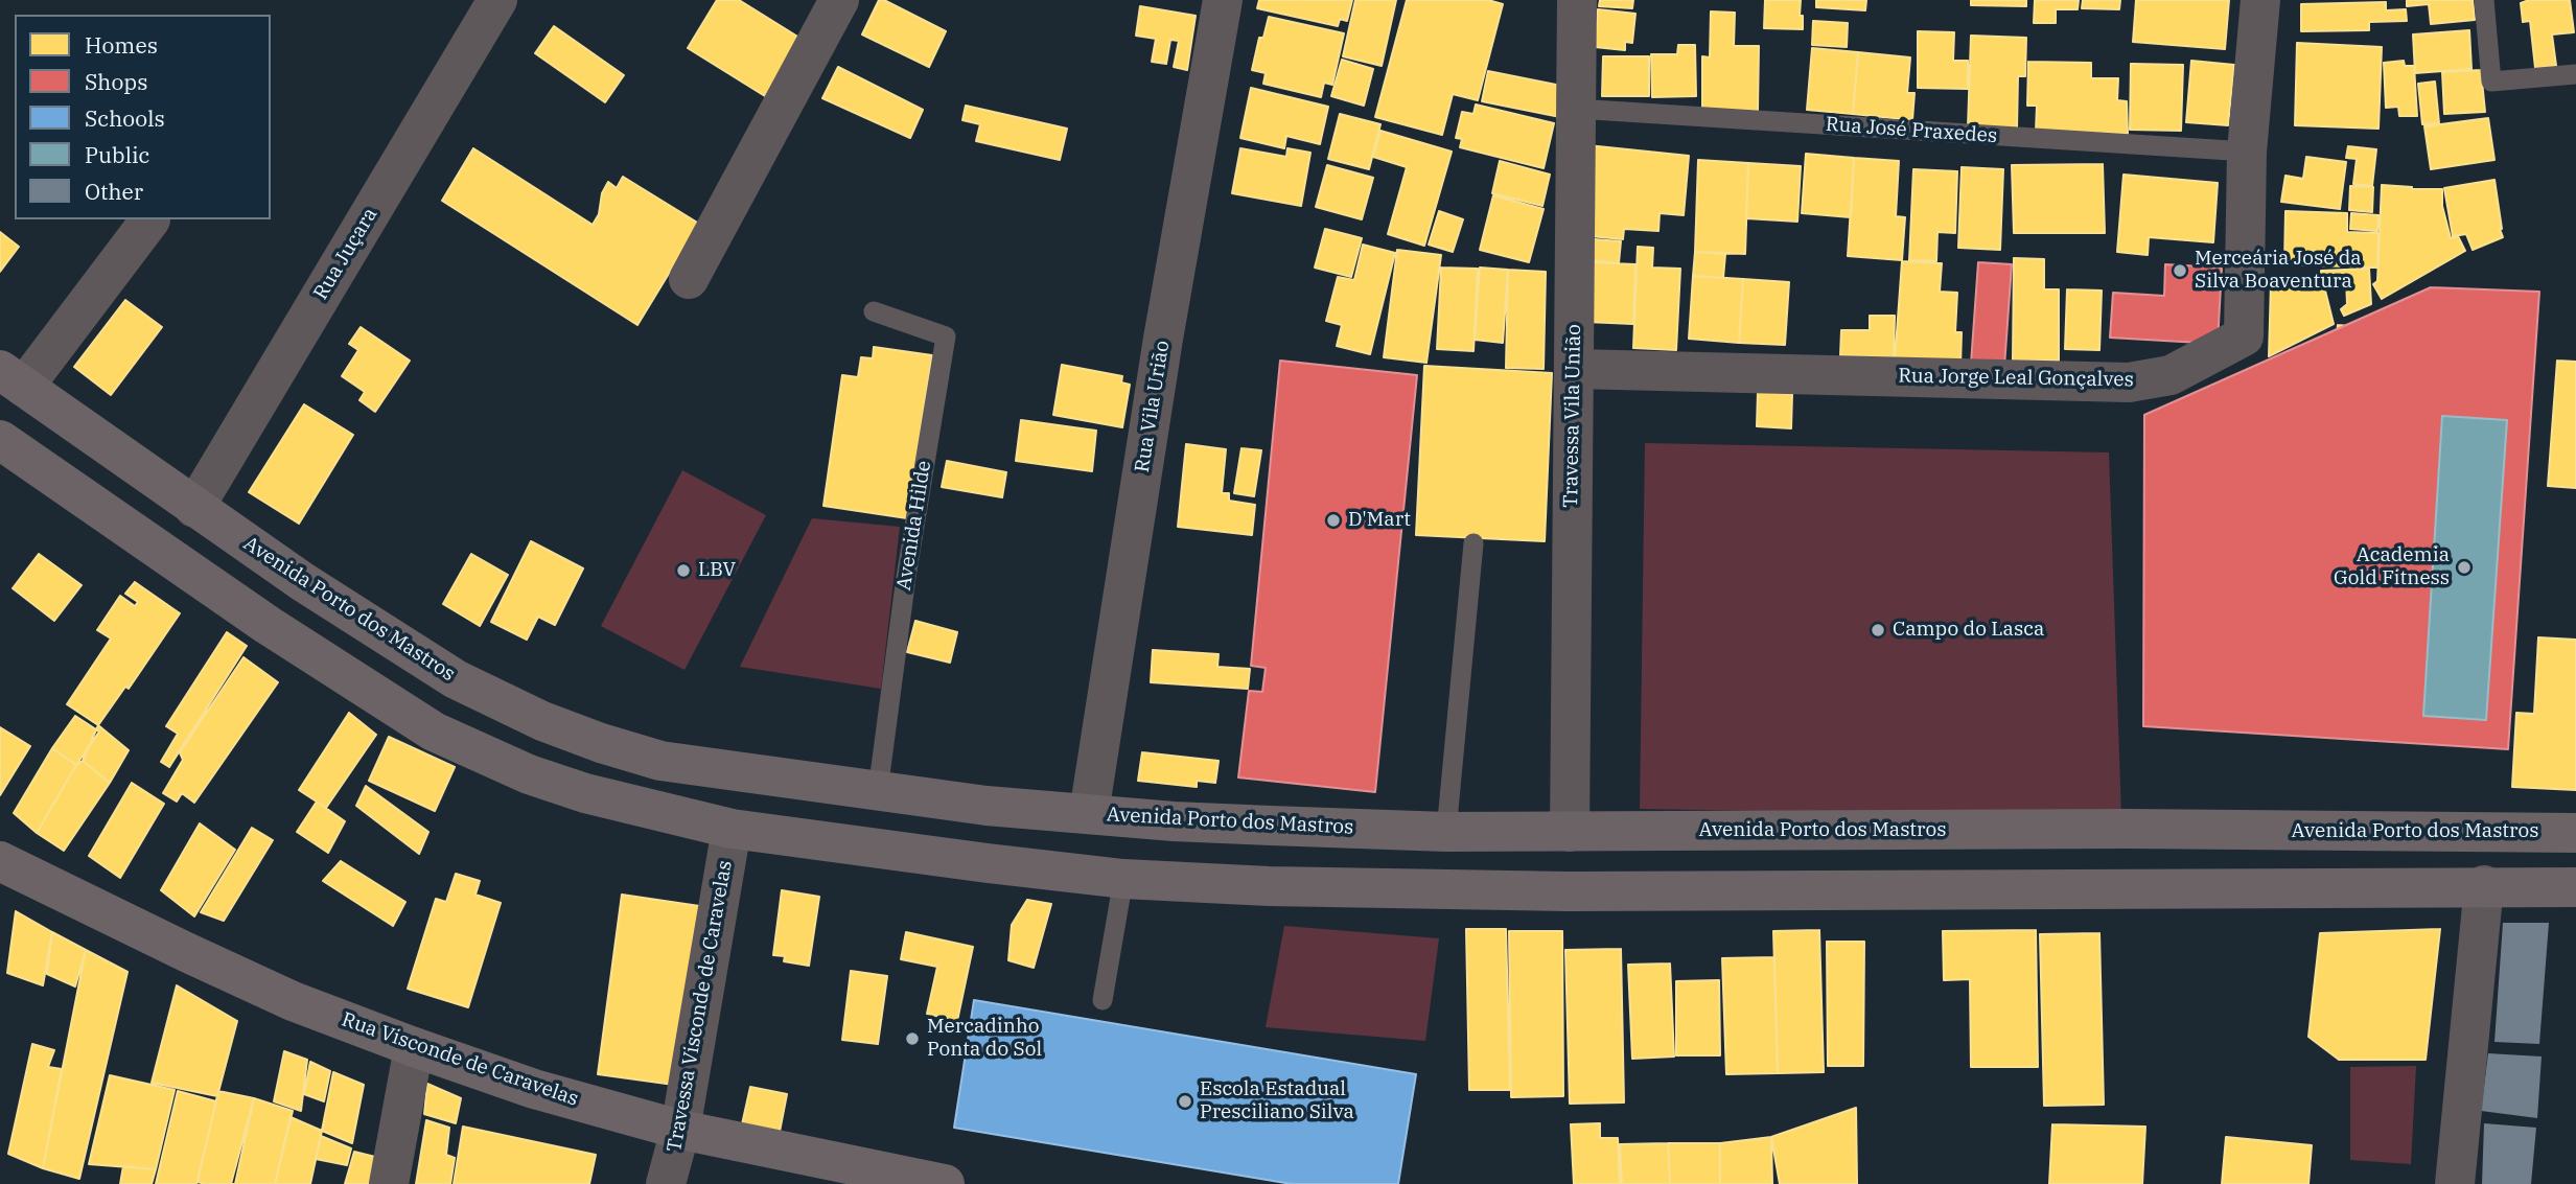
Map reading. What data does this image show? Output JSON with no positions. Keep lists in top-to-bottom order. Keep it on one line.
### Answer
{"streets":{"main road":["Avenida Porto dos Mastros","Rua Visconde de Caravelas"],"street":["Rua Juçara","Rua Jorge Leal Gonçalves","Rua Vila Urião","Travessa Vila União","Travessa Visconde de Caravelas"],"lane":["Rua José Praxedes","Avenida Hilde"]},"crossings":[["Rua José Praxedes","Rua Jorge Leal Gonçalves"],["Rua José Praxedes","Travessa Vila União"],["Rua Juçara","Avenida Porto dos Mastros"],["Rua Jorge Leal Gonçalves","Travessa Vila União"],["Rua Vila Urião","Avenida Porto dos Mastros"],["Travessa Vila União","Avenida Porto dos Mastros"],["Avenida Hilde","Avenida Porto dos Mastros"],["Travessa Visconde de Caravelas","Rua Visconde de Caravelas"]],"places":["Merceária José da Silva Boaventura","D'Mart","Academia Gold Fitness","LBV","Campo do Lasca","Mercadinho Ponta do Sol","Escola Estadual Presciliano Silva"],"legend":["Homes","Shops","Schools","Public","Other"]}
